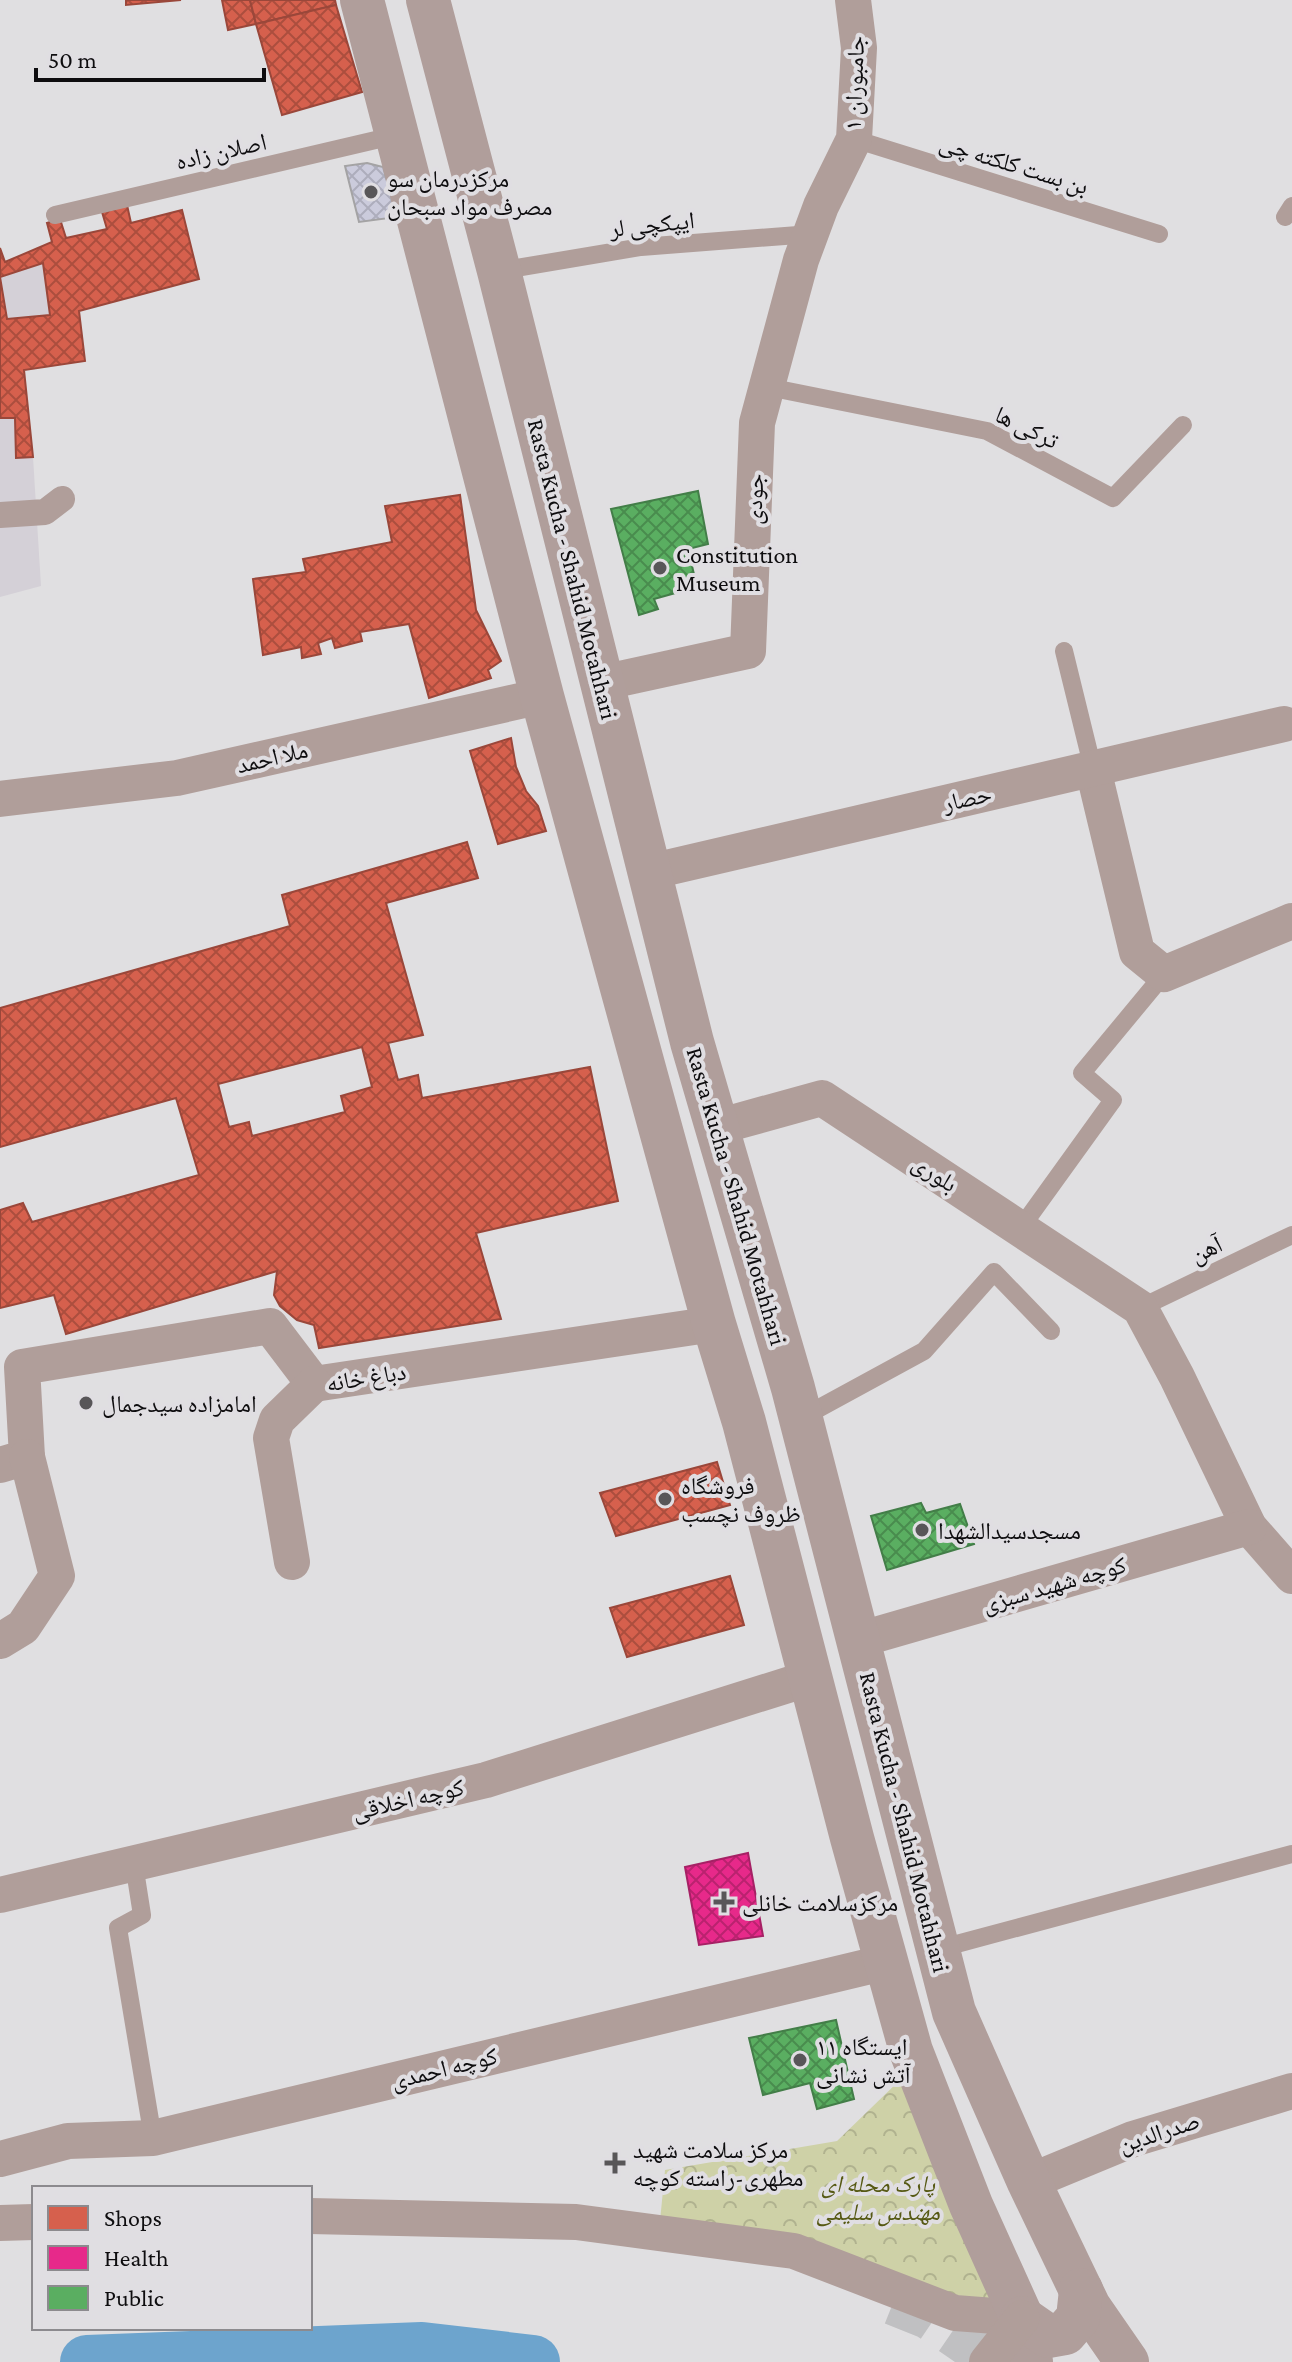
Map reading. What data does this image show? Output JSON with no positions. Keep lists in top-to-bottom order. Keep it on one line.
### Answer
{"streets":{"main road":["Rasta Kucha - Shahid Motahhari"],"street":["جامبوران ۱","جودی","ملا احمد","حصار","بلوری","دباغ خانه","کوچه شهید سبزی","کوچه اخلاقی","کوچه احمدی","صدرالدین"],"lane":["اصلان زاده","بن بست کلکته چی","ایپکچی لر","ترکی ها","آهن"]},"crossings":[["جامبوران ۱","بن بست کلکته چی"],["جامبوران ۱","ایپکچی لر"],["جامبوران ۱","جودی"],["ایپکچی لر","جودی"],["ایپکچی لر","Rasta Kucha - Shahid Motahhari"],["ترکی ها","جودی"],["جودی","Rasta Kucha - Shahid Motahhari"],["Rasta Kucha - Shahid Motahhari","حصار"],["Rasta Kucha - Shahid Motahhari","بلوری"],["Rasta Kucha - Shahid Motahhari","کوچه شهید سبزی"],["Rasta Kucha - Shahid Motahhari","صدرالدین"],["بلوری","آهن"]],"parks":["پارک محله ای مهندس سلیمی"],"places":{"other":["مرکزدرمان سو مصرف مواد سبحان","Constitution Museum","امامزاده سیدجمال","فروشگاه ظروف نچسب","مسجدسیدالشهدا","ایستگاه ۱۱ آتش نشانی"],"health":["مرکزسلامت خانلی","مرکز سلامت شهید مطهری-راسته کوچه"]},"legend":["Shops","Health","Public"],"scale_bar":"50 m"}
